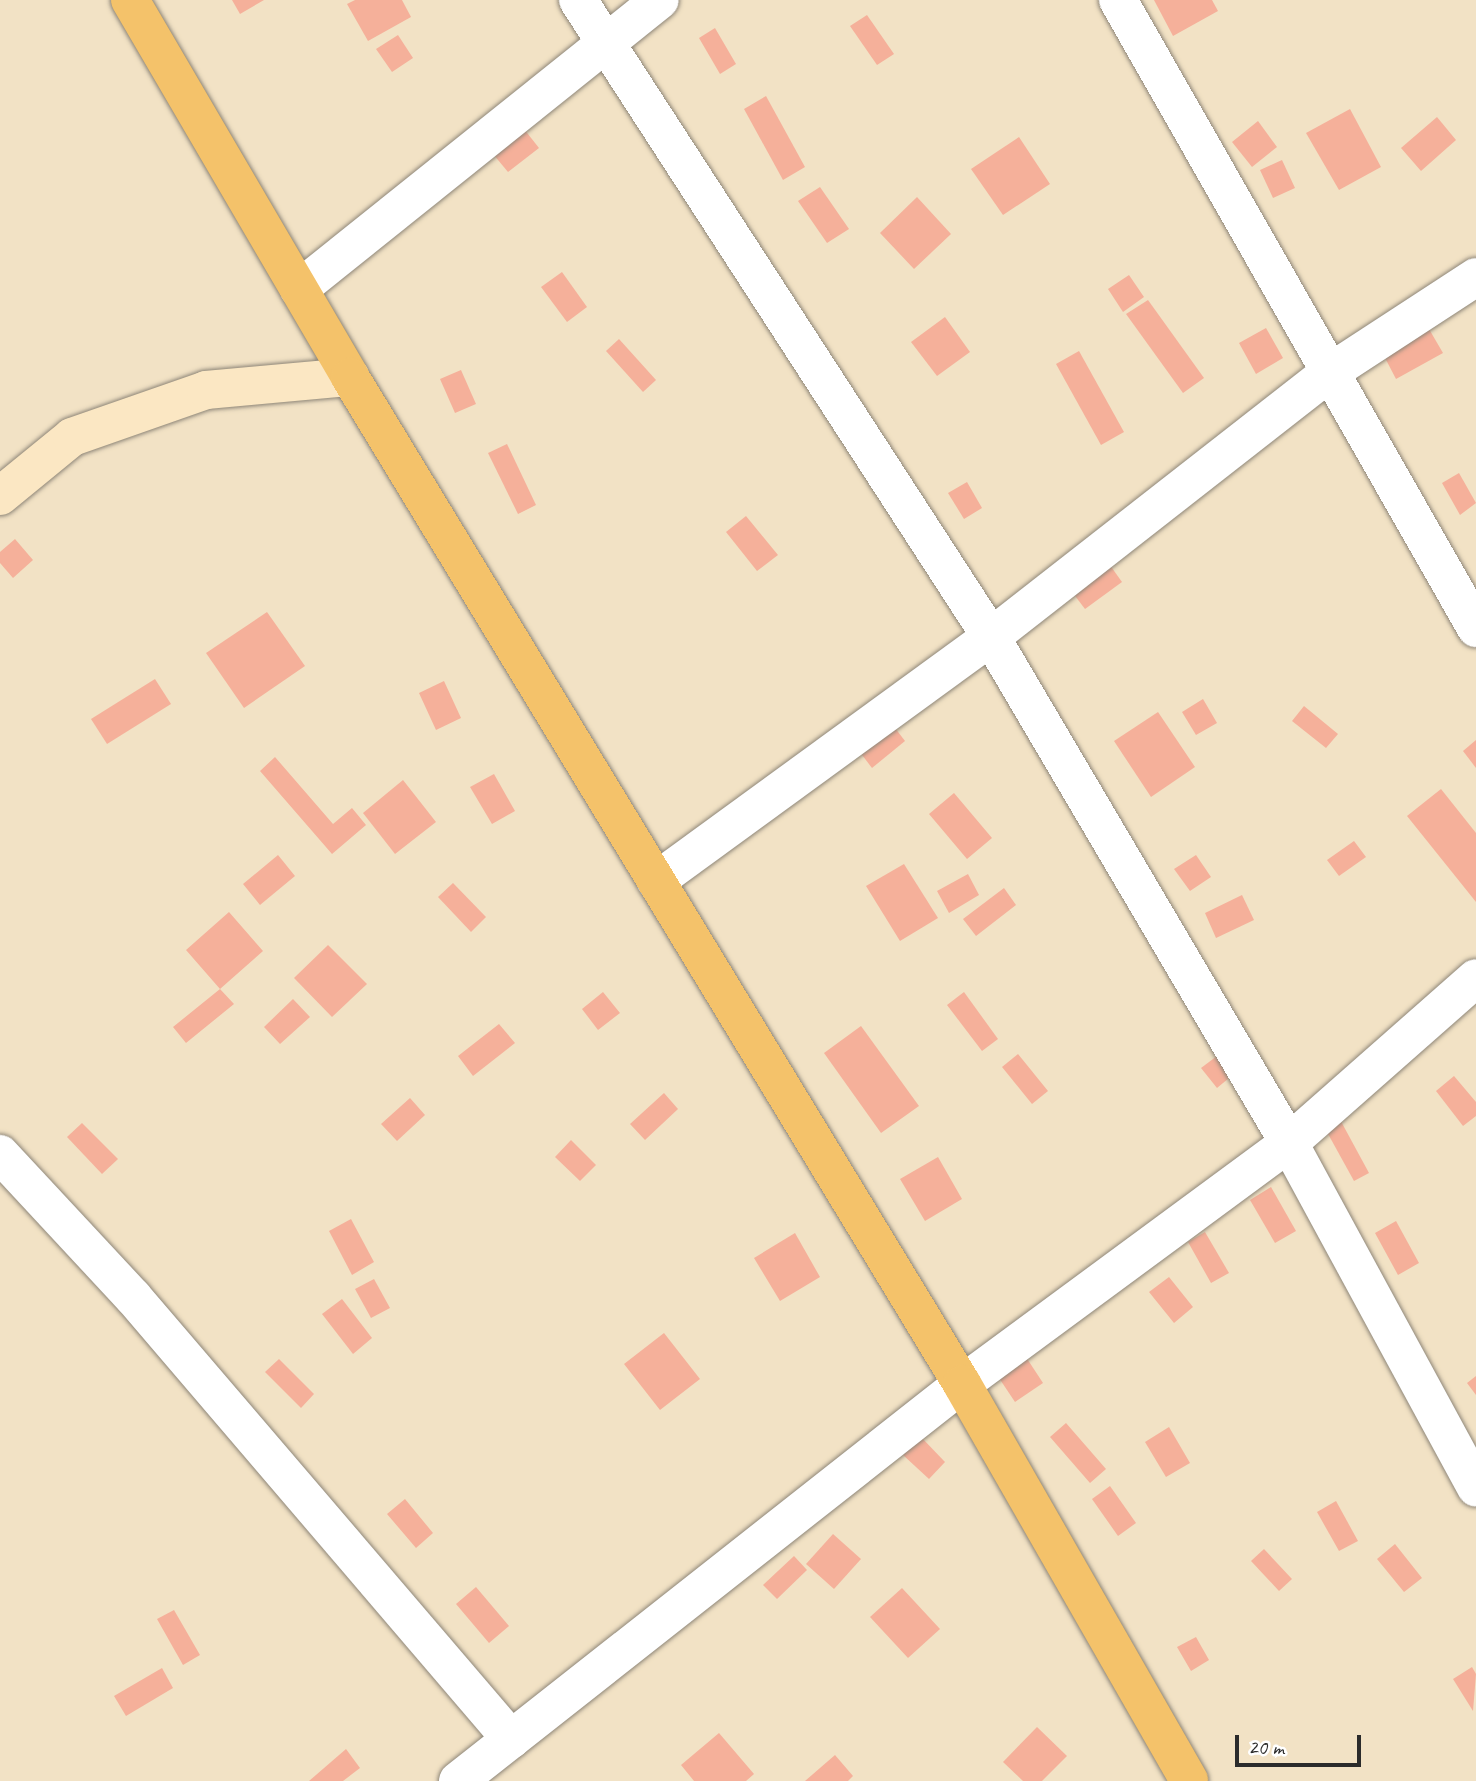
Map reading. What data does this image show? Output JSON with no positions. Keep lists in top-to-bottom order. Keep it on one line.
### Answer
{"scale_bar":"20 m"}
